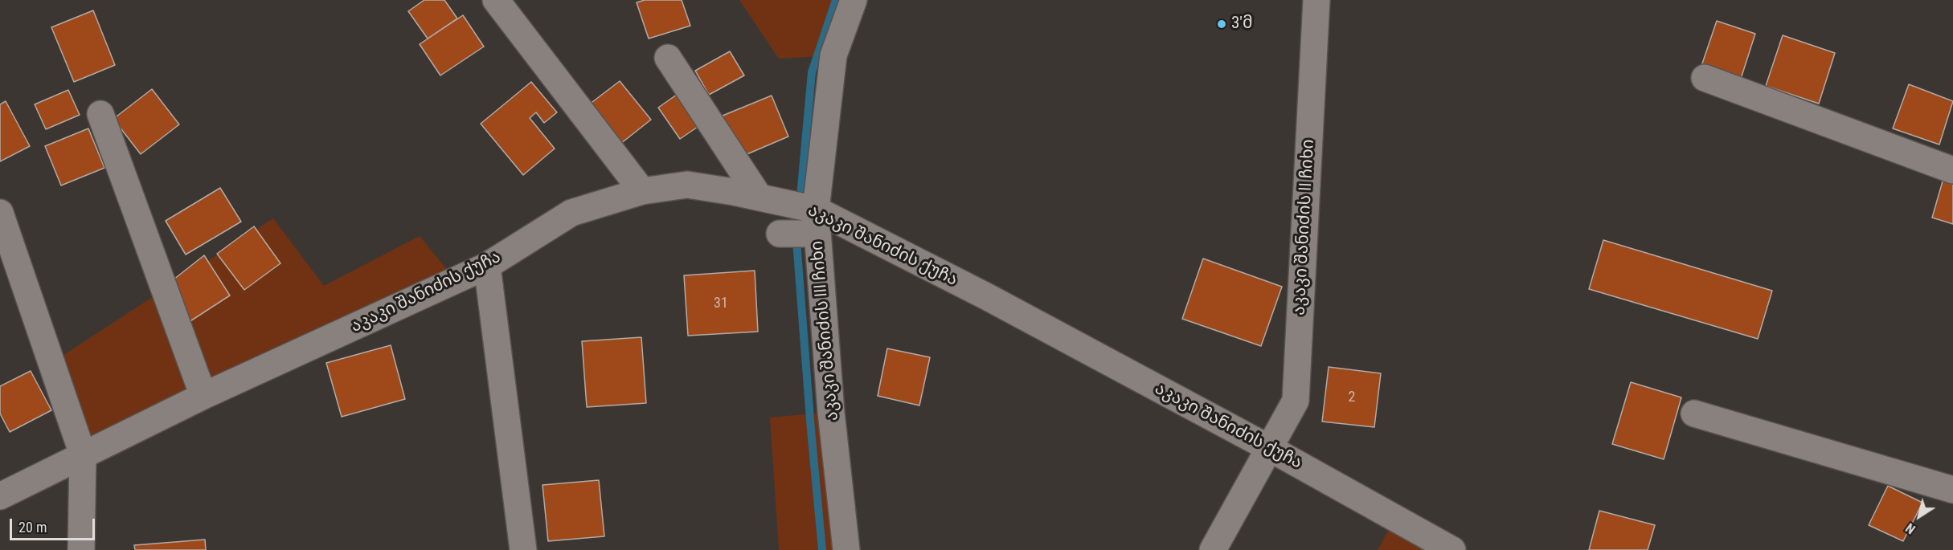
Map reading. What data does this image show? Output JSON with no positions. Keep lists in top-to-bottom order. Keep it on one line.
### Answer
{"streets":{"street":["აკაკი შანიძის II ჩიხი","აკაკი შანიძის ქუჩა","აკაკი შანიძის III ჩიხი"]},"crossings":[["აკაკი შანიძის II ჩიხი","აკაკი შანიძის ქუჩა"],["აკაკი შანიძის ქუჩა","აკაკი შანიძის III ჩიხი"]],"places":["3'მ"],"house_numbers":["31","2"],"scale_bar":"20 m","north":"bottom left"}
